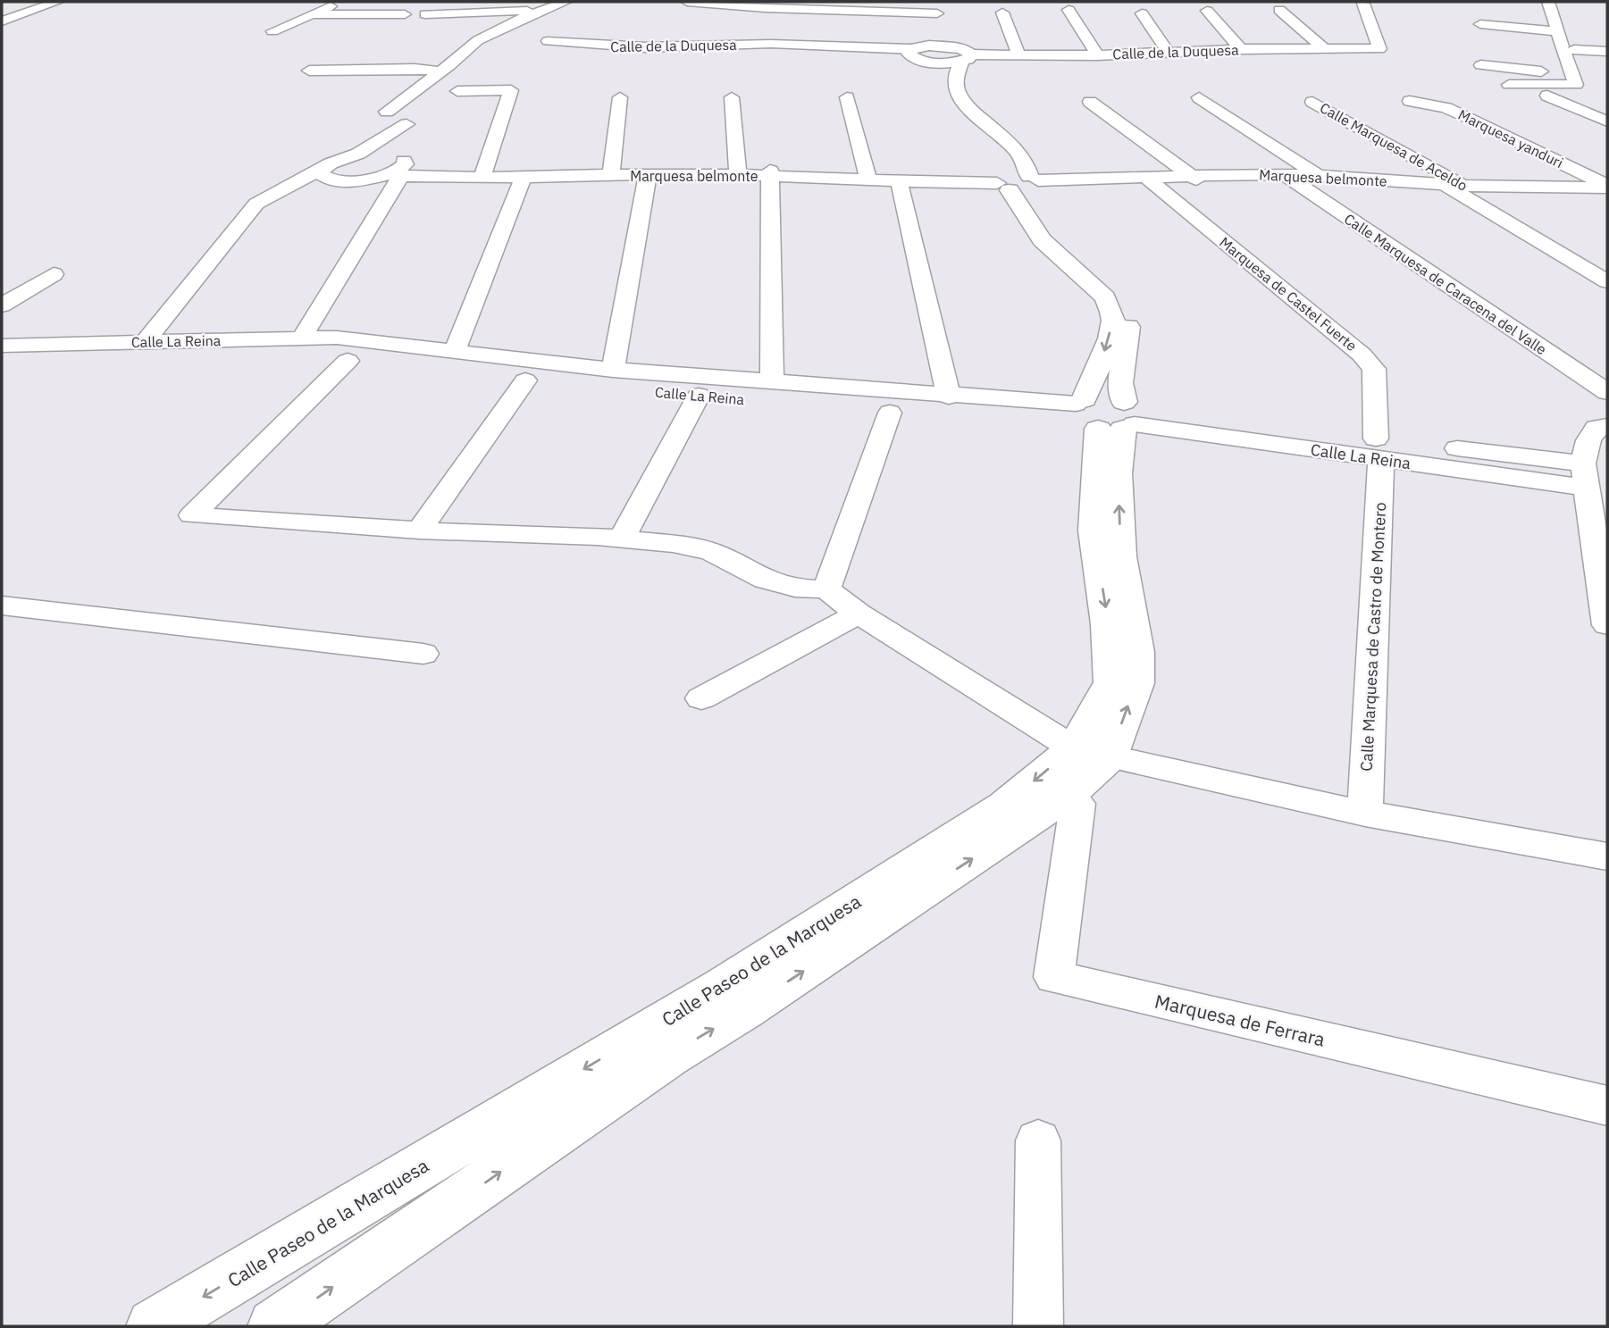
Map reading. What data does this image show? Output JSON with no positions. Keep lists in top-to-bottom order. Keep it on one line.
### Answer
{"streets":{"street":["Calle de la Duquesa","Marquesa yanduri","Calle Marquesa de Aceldo","Marquesa belmonte","Calle Marquesa de Caracena del Valle","Marquesa de Castel Fuerte","Calle La Reina","Calle Marquesa de Castro de Montero","Calle Paseo de la Marquesa","Marquesa de Ferrara"]},"crossings":[["Calle de la Duquesa","Calle Paseo de la Marquesa"],["Marquesa yanduri","Marquesa belmonte"],["Calle Marquesa de Aceldo","Marquesa belmonte"],["Marquesa belmonte","Calle Marquesa de Caracena del Valle"],["Marquesa belmonte","Marquesa de Castel Fuerte"],["Marquesa belmonte","Calle Paseo de la Marquesa"],["Marquesa de Castel Fuerte","Calle La Reina"],["Marquesa de Castel Fuerte","Calle Marquesa de Castro de Montero"],["Calle La Reina","Calle Marquesa de Castro de Montero"],["Calle La Reina","Calle Paseo de la Marquesa"],["Calle Paseo de la Marquesa","Marquesa de Ferrara"]]}
